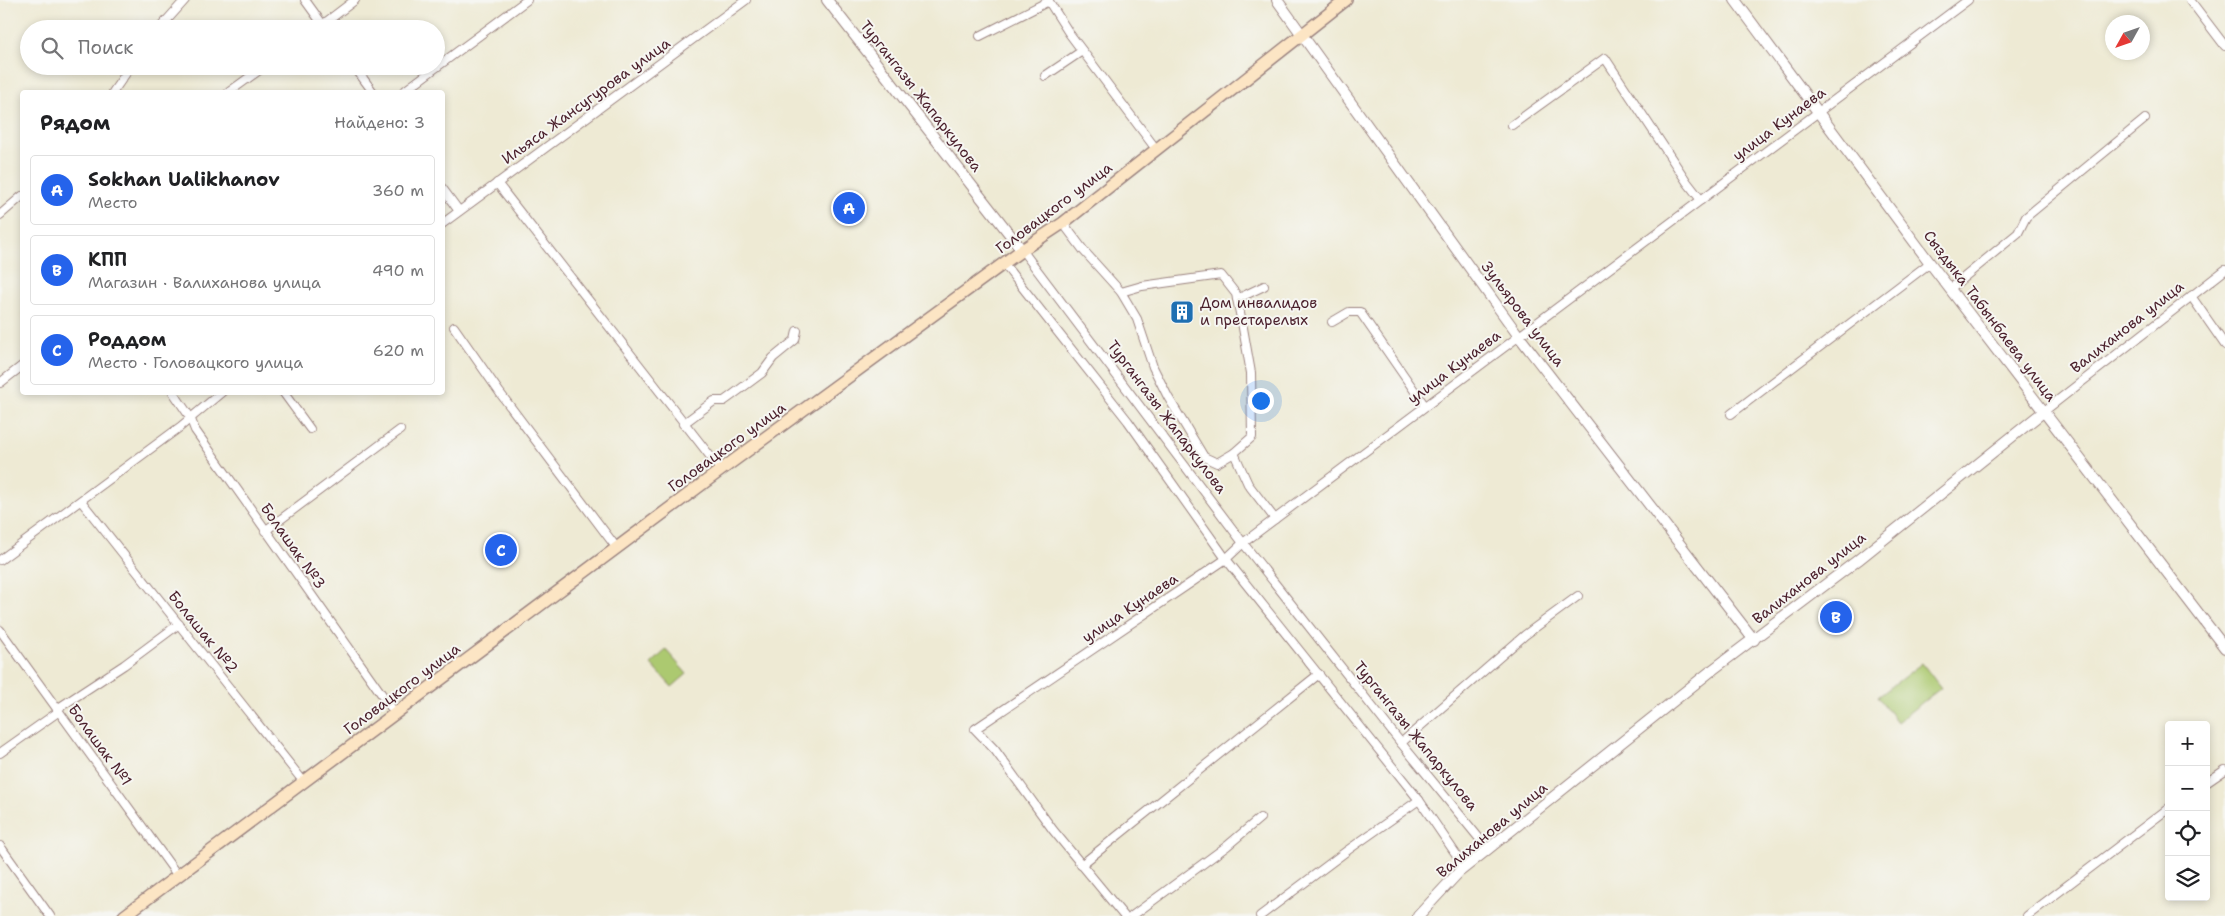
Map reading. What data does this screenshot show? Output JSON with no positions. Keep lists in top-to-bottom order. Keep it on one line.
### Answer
{"streets":{"main road":["Головацкого улица"],"street":["Тургангазы Жапаркулова","Ильяса Жансугурова улица","улица Кунаева","Зульярова улица","Сыздыка Табынбаева улица","Валиханова улица","Болашак №3","Болашак №2","Болашак №1"]},"crossings":[["Тургангазы Жапаркулова","улица Кунаева"],["Тургангазы Жапаркулова","Головацкого улица"],["Тургангазы Жапаркулова","Валиханова улица"],["улица Кунаева","Зульярова улица"],["улица Кунаева","Сыздыка Табынбаева улица"],["Головацкого улица","Зульярова улица"],["Головацкого улица","Болашак №3"],["Головацкого улица","Болашак №2"],["Головацкого улица","Болашак №1"],["Зульярова улица","Валиханова улица"],["Сыздыка Табынбаева улица","Валиханова улица"]],"places":{"building":["Дом инвалидов и престарелых"]},"north":"bottom left","page":{"search":"Поиск","heading":["Рядом","Найдено: 3"],"list":[{"mark":"A","name":"Sokhan Ualikhanov","note":"Место","value":"360 m"},{"mark":"B","name":"КПП","note":"Магазин · Валиханова улица","value":"490 m"},{"mark":"C","name":"Роддом","note":"Место · Головацкого улица","value":"620 m"}],"pins":["A","C","B"],"map_buttons":["+","−"]}}
